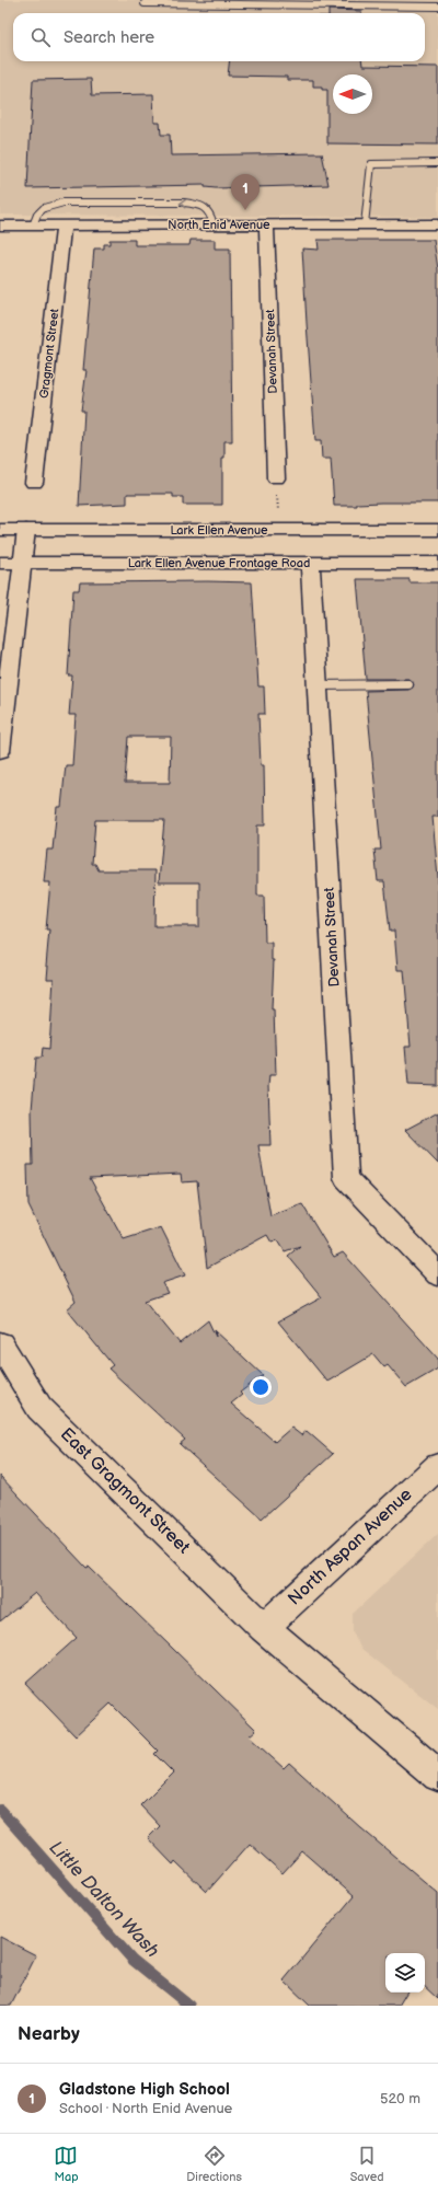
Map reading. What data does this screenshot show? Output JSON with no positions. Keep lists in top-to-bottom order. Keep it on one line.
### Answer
{"streets":{"street":["North Enid Avenue","Devanah Street","Gragmont Street","Lark Ellen Avenue","Lark Ellen Avenue Frontage Road","East Gragmont Street","North Aspan Avenue"]},"crossings":[["North Enid Avenue","Devanah Street"],["North Enid Avenue","Gragmont Street"],["Devanah Street","Lark Ellen Avenue Frontage Road"],["East Gragmont Street","North Aspan Avenue"]],"water":["Little Dalton Wash"],"north":"left","page":{"search":"Search here","pins":"1","heading":"Nearby","list":[{"mark":"1","name":"Gladstone High School","note":"School · North Enid Avenue","value":"520 m"}],"nav":["Map","Directions","Saved"]}}
